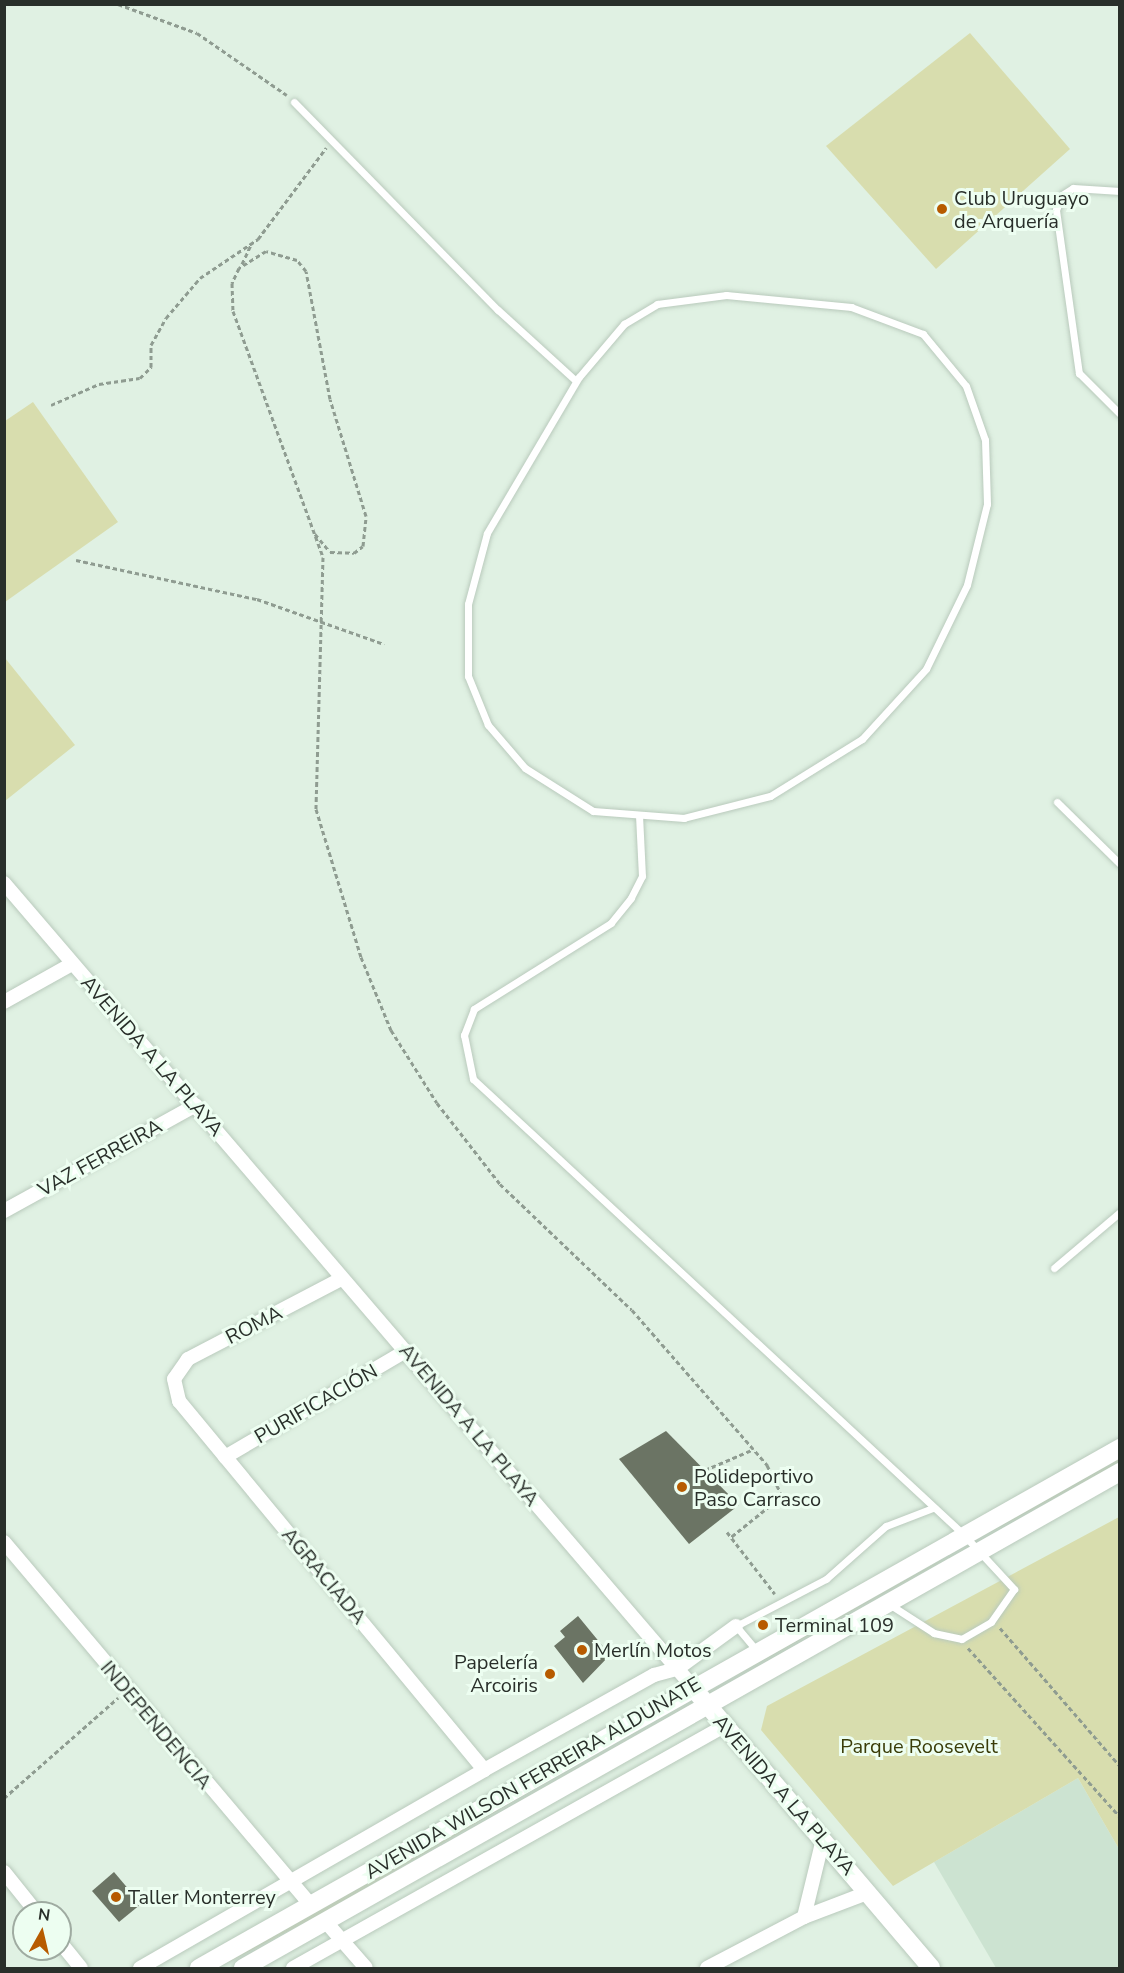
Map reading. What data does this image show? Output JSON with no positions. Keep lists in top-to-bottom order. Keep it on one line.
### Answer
{"streets":{"main road":["AVENIDA A LA PLAYA","AVENIDA WILSON FERREIRA ALDUNATE"],"street":["VAZ FERREIRA","ROMA","PURIFICACIÓN","AGRACIADA","INDEPENDENCIA"]},"crossings":[["AVENIDA A LA PLAYA","VAZ FERREIRA"],["AVENIDA A LA PLAYA","ROMA"],["AVENIDA A LA PLAYA","PURIFICACIÓN"],["AVENIDA A LA PLAYA","AVENIDA WILSON FERREIRA ALDUNATE"],["ROMA","AGRACIADA"],["PURIFICACIÓN","AGRACIADA"],["AGRACIADA","AVENIDA WILSON FERREIRA ALDUNATE"],["INDEPENDENCIA","AVENIDA WILSON FERREIRA ALDUNATE"]],"parks":["Parque Roosevelt"],"places":["Club Uruguayo de Arquería","Polideportivo Paso Carrasco","Terminal 109","Merlín Motos","Papelería Arcoiris","Taller Monterrey"],"north":"top"}
